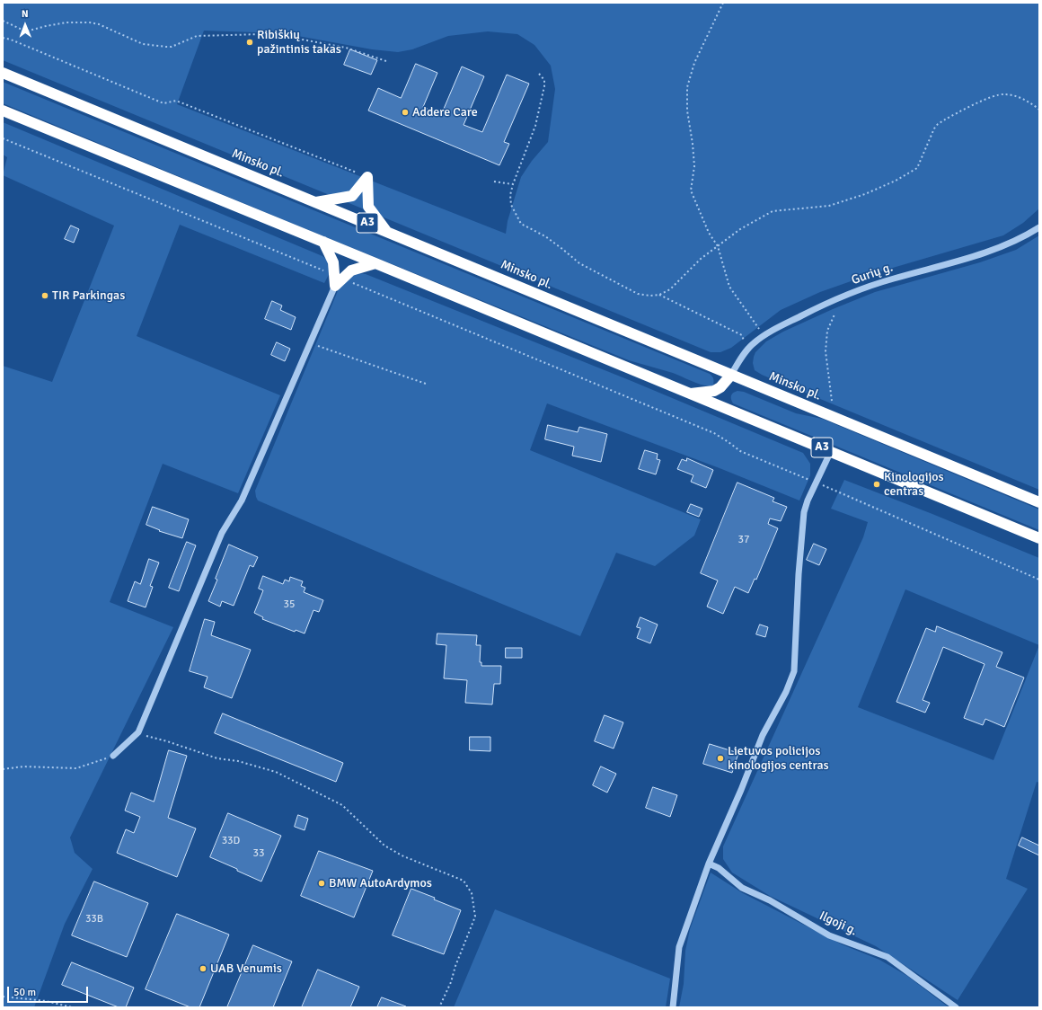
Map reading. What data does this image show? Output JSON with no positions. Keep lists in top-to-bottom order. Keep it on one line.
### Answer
{"streets":{"highway":["Minsko pl.","A3"],"street":["Gurių g.","Ilgoji g."]},"crossings":[["Minsko pl.","Gurių g."]],"places":["Ribiškių pažintinis takas","Addere Care","TIR Parkingas","Kinologijos centras","Lietuvos policijos kinologijos centras","BMW AutoArdymos","UAB Venumis"],"house_numbers":["37","35","33D","33","33B"],"scale_bar":"50 m","north":"top"}
